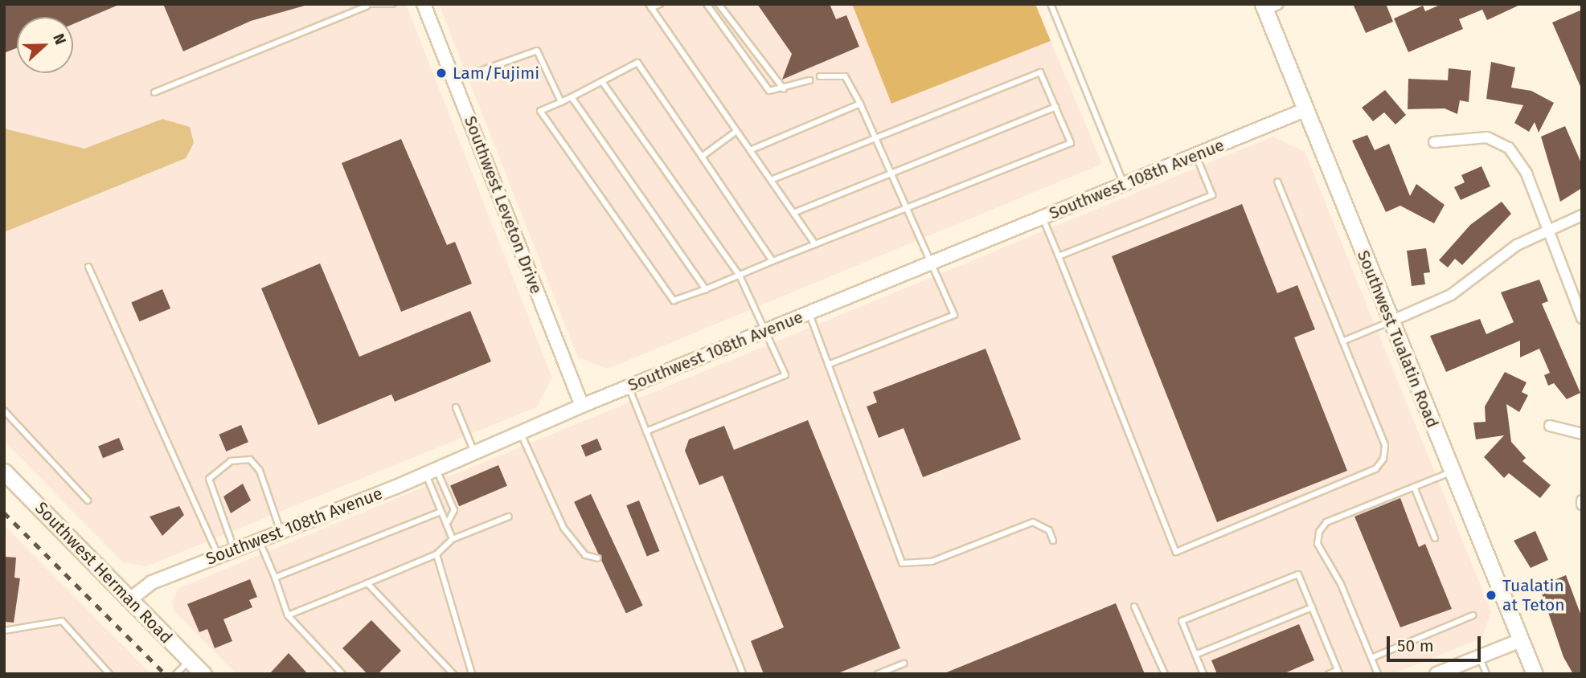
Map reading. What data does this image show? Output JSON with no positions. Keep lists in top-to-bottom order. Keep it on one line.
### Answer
{"streets":{"main road":["Southwest Tualatin Road","Southwest Herman Road"],"street":["Southwest 108th Avenue","Southwest Leveton Drive"]},"crossings":[["Southwest 108th Avenue","Southwest Leveton Drive"],["Southwest 108th Avenue","Southwest Tualatin Road"],["Southwest 108th Avenue","Southwest Herman Road"]],"places":["Lam/Fujimi","Tualatin at Teton"],"scale_bar":"50 m","north":"right"}
